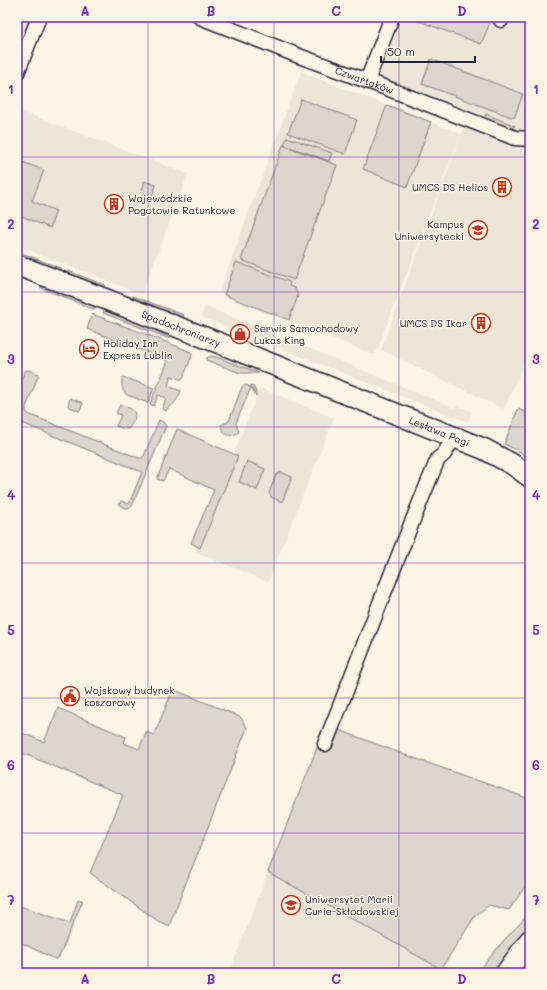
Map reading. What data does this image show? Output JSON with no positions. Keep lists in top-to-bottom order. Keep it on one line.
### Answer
{"streets":{"street":["Czwartaków","Spadochroniarzy","Lesława Pagi"]},"crossings":[["Spadochroniarzy","Lesława Pagi"]],"places":{"building":["UMCS DS Helios","Wojewódzkie Pogotowie Ratunkowe","UMCS DS Ikar"],"school or university":["Kampus Uniwersytecki","Uniwersytet Marii Curie-Skłodowskiej"],"shop":["Serwis Samochodowy Lukas King"],"hotel":["Holiday Inn Express Lublin"],"public building":["Wojskowy budynek koszarowy"]},"scale_bar":"50 m","grid":{"columns":["A","B","C","D"],"rows":["1","2","3","4","5","6","7"]}}
